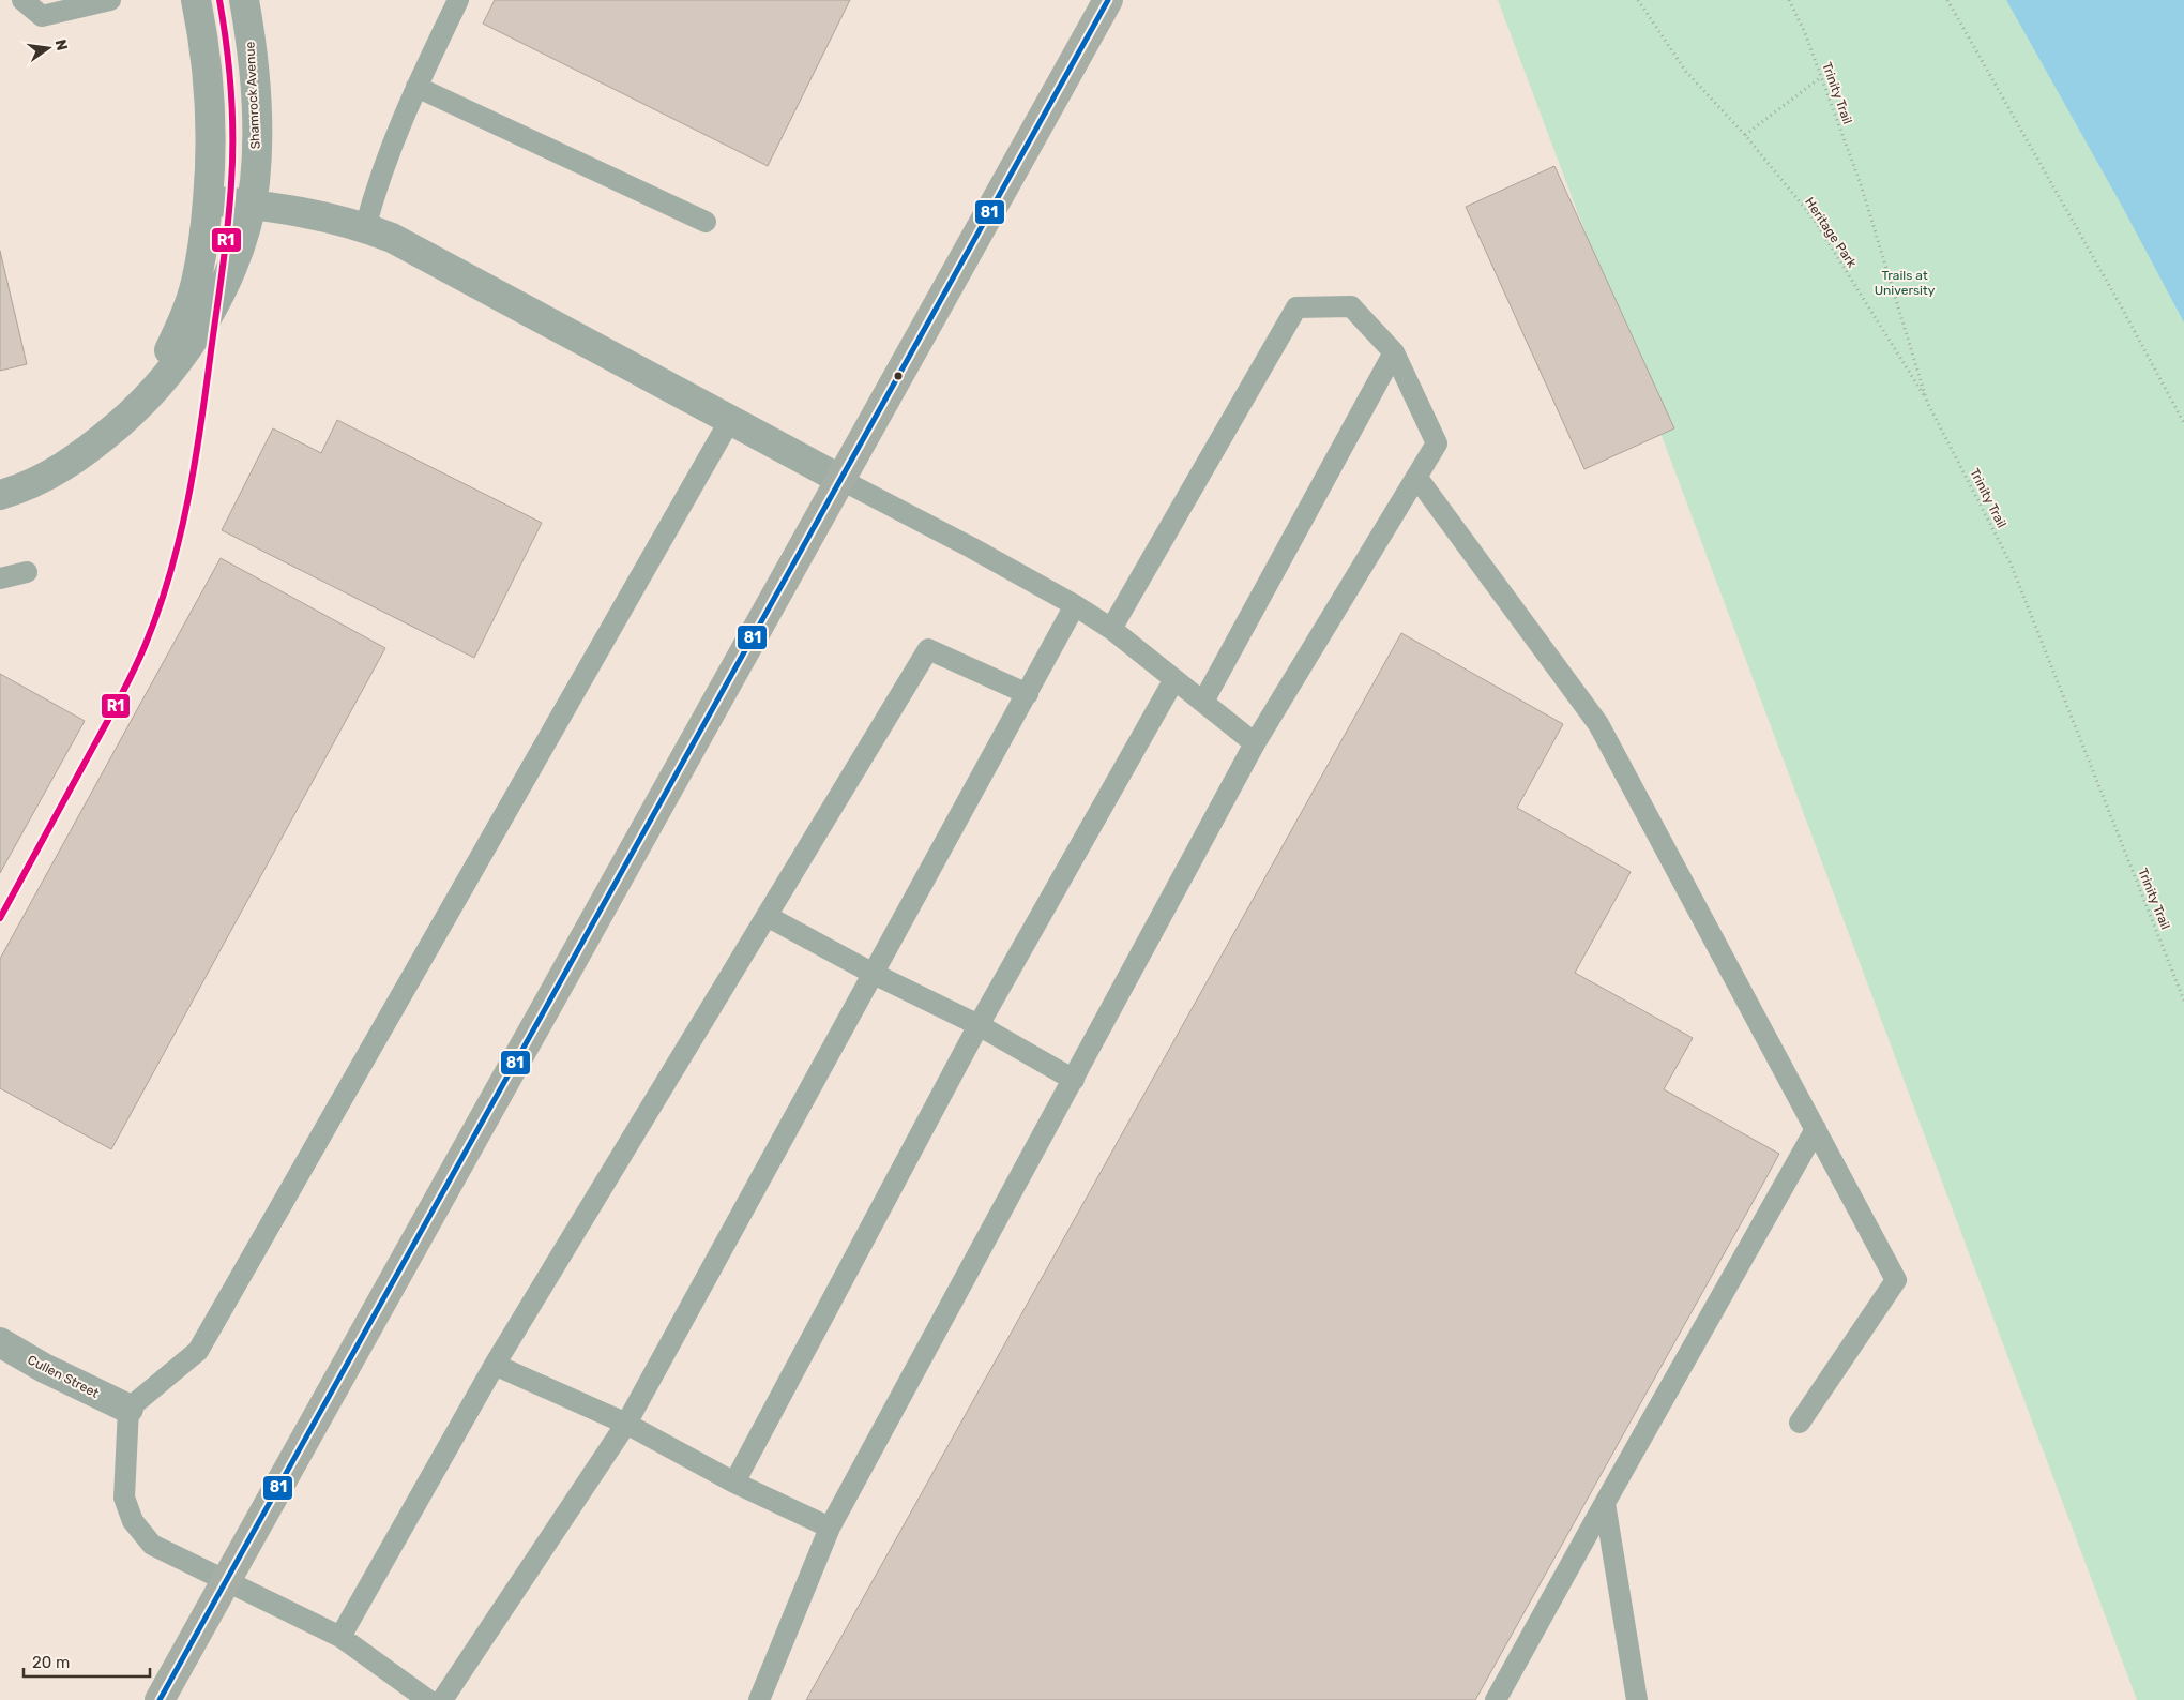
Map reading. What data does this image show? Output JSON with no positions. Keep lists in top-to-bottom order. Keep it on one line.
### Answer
{"streets":{"street":["Shamrock Avenue","Cullen Street"],"path":["Trinity Trail","Heritage Park"]},"crossings":[["Trinity Trail","Heritage Park"]],"parks":["Trails at University"],"lines":["transit line R1","transit line 81"],"scale_bar":"20 m","north":"right"}
